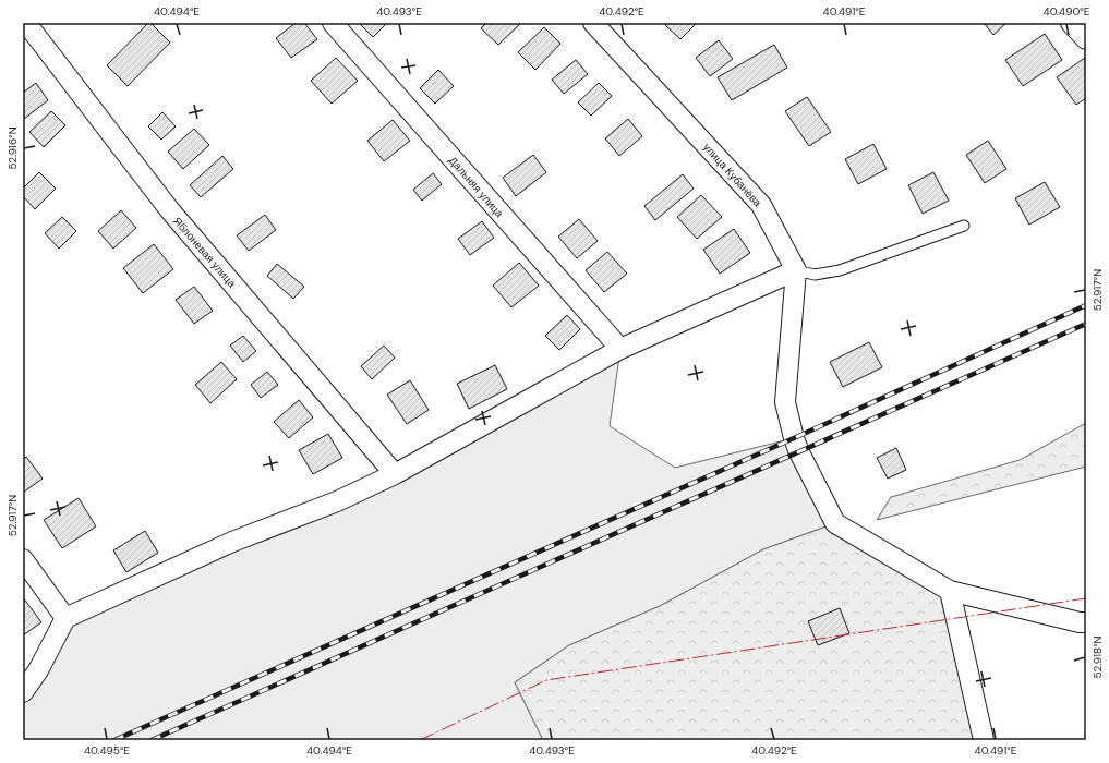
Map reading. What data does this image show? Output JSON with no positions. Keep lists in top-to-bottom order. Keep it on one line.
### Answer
{"streets":{"street":["улица Кубанёва","Дальняя улица","Яблоневая улица"]},"coordinates":["40.494°E","40.493°E","40.492°E","40.491°E","40.490°E","52.916°N","52.917°N","52.918°N","40.495°E"]}
